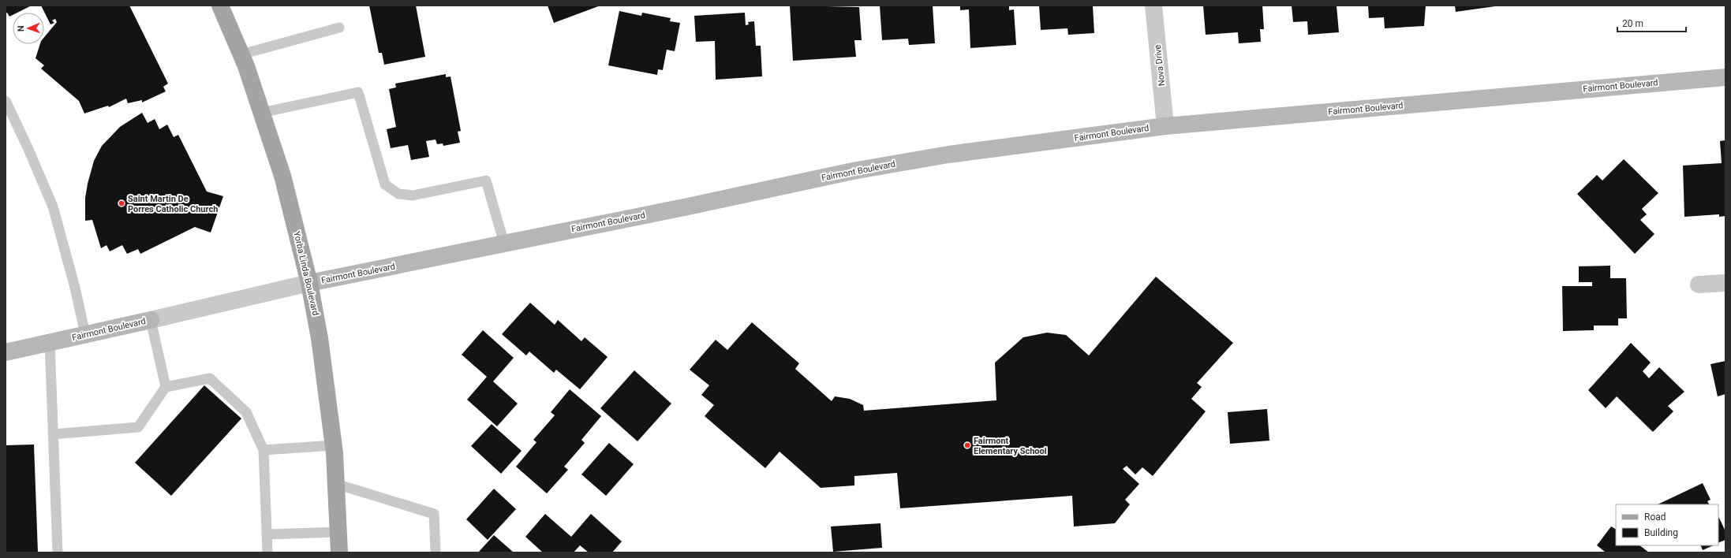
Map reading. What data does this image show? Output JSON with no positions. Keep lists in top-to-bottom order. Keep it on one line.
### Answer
{"streets":{"main road":["Fairmont Boulevard","Yorba Linda Boulevard"],"street":["Nova Drive"]},"crossings":[["Nova Drive","Fairmont Boulevard"],["Fairmont Boulevard","Yorba Linda Boulevard"]],"places":["Saint Martin De Porres Catholic Church","Fairmont Elementary School"],"legend":["Road","Building"],"scale_bar":"20 m","north":"left"}
